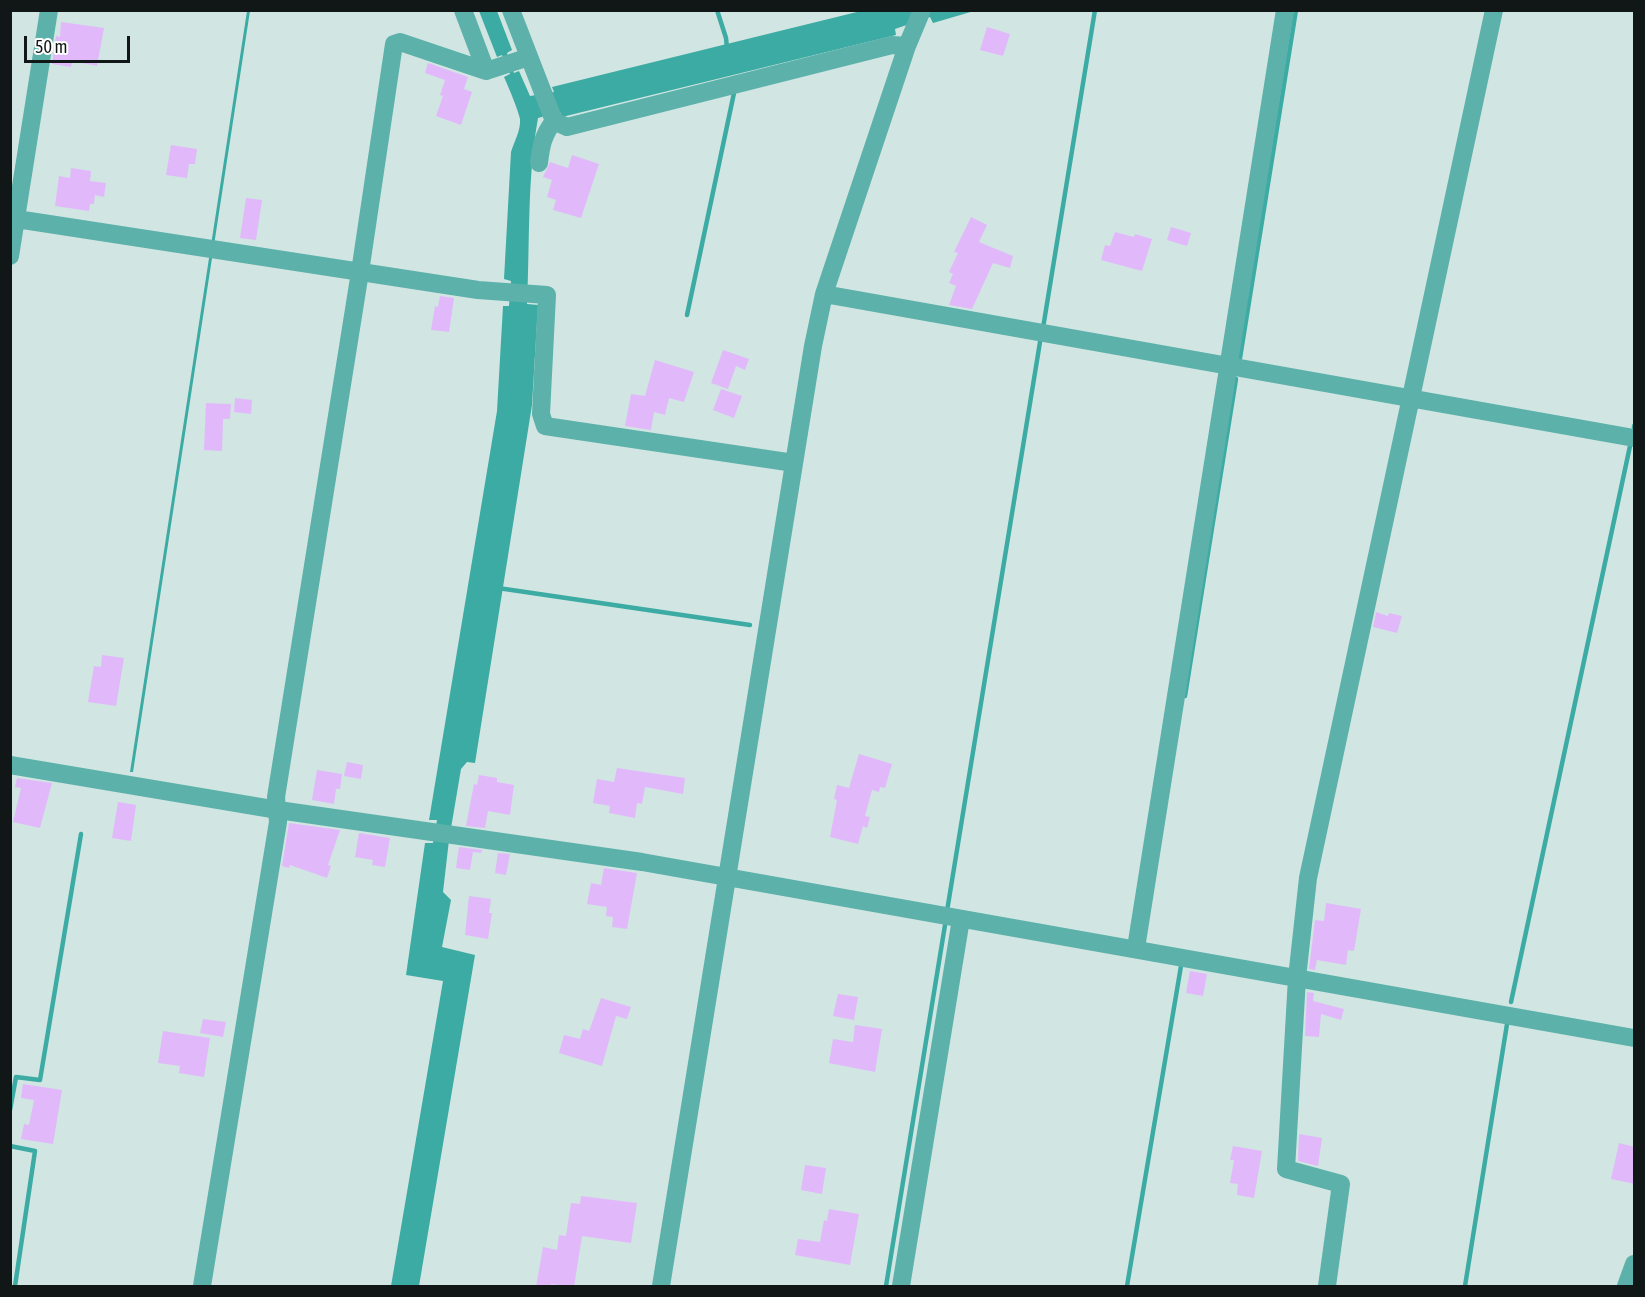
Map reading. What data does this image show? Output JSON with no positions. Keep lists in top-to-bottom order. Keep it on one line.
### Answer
{"scale_bar":"50 m"}
